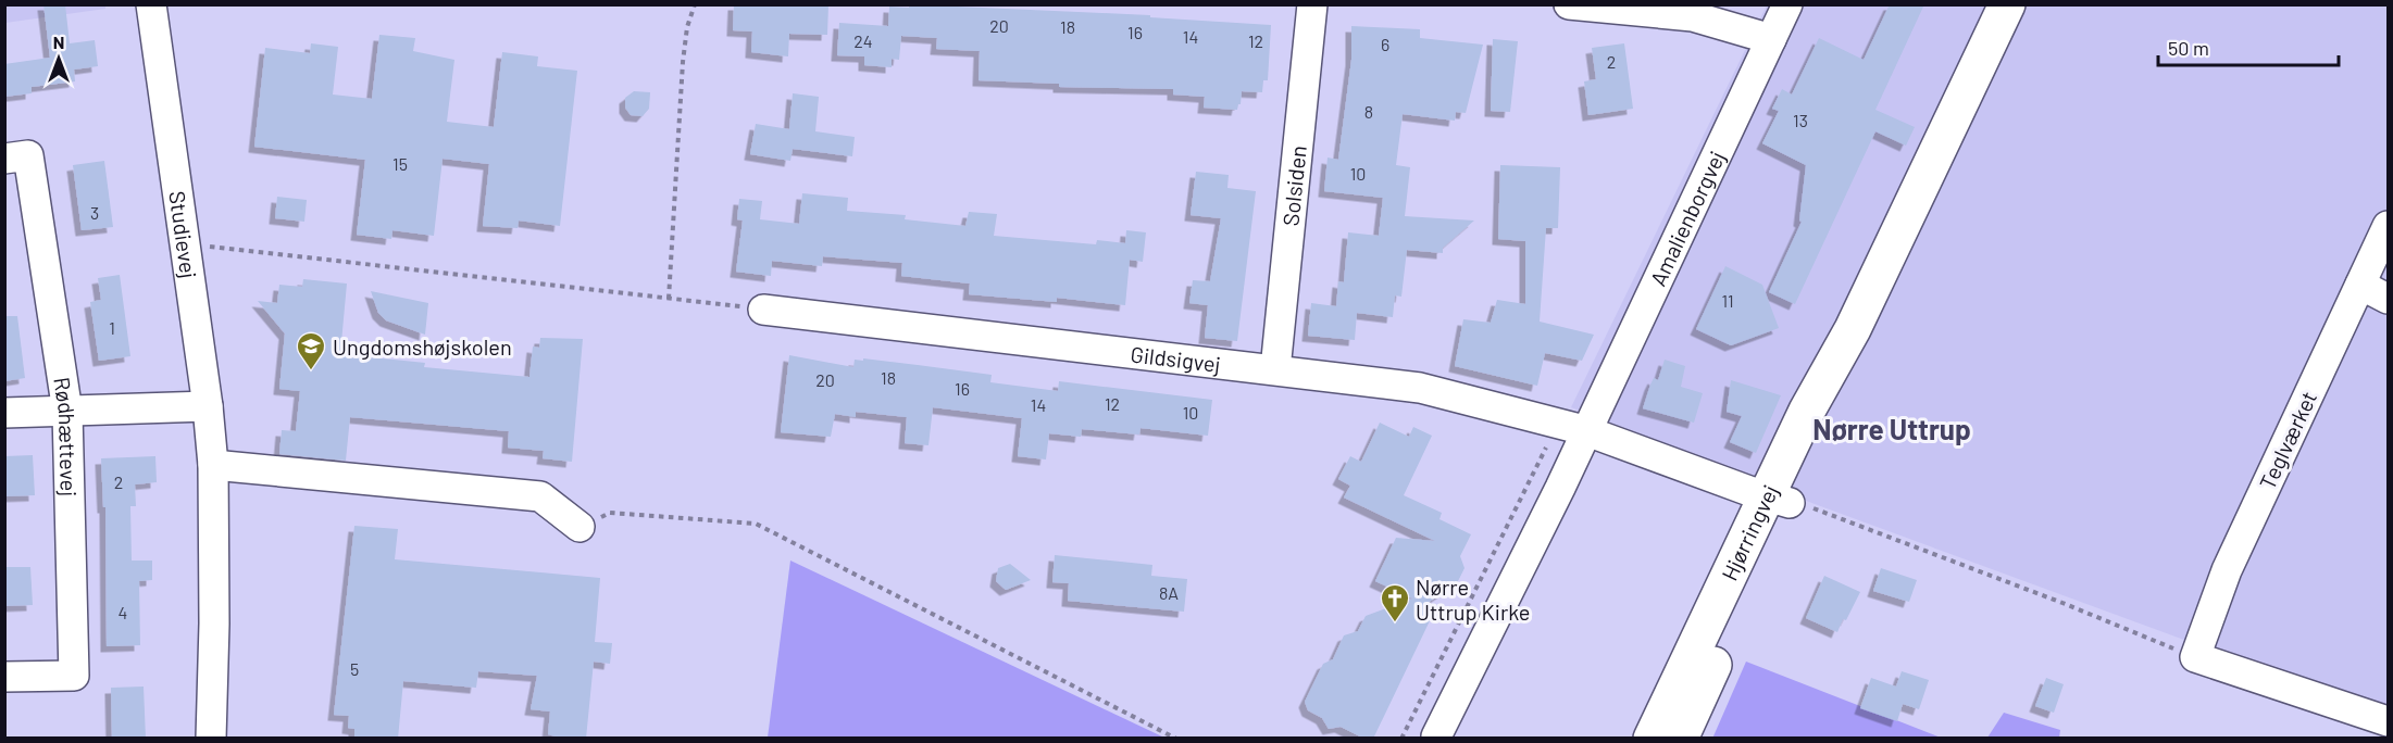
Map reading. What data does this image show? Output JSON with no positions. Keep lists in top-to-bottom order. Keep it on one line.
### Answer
{"streets":{"main road":["Hjørringvej"],"street":["Solsiden","Amalienborgvej","Studievej","Gildsigvej","Rødhættevej","Teglværket"]},"crossings":[["Solsiden","Gildsigvej"],["Amalienborgvej","Gildsigvej"]],"districts":["Nørre Uttrup"],"places":{"school or university":["Ungdomshøjskolen"],"church":["Nørre Uttrup Kirke"]},"house_numbers":["20","18","16","14","24","12","6","2","8","13","15","10","3","11","1","18","20","16","12","14","10","2","8A","4","5"],"scale_bar":"50 m","north":"top"}
